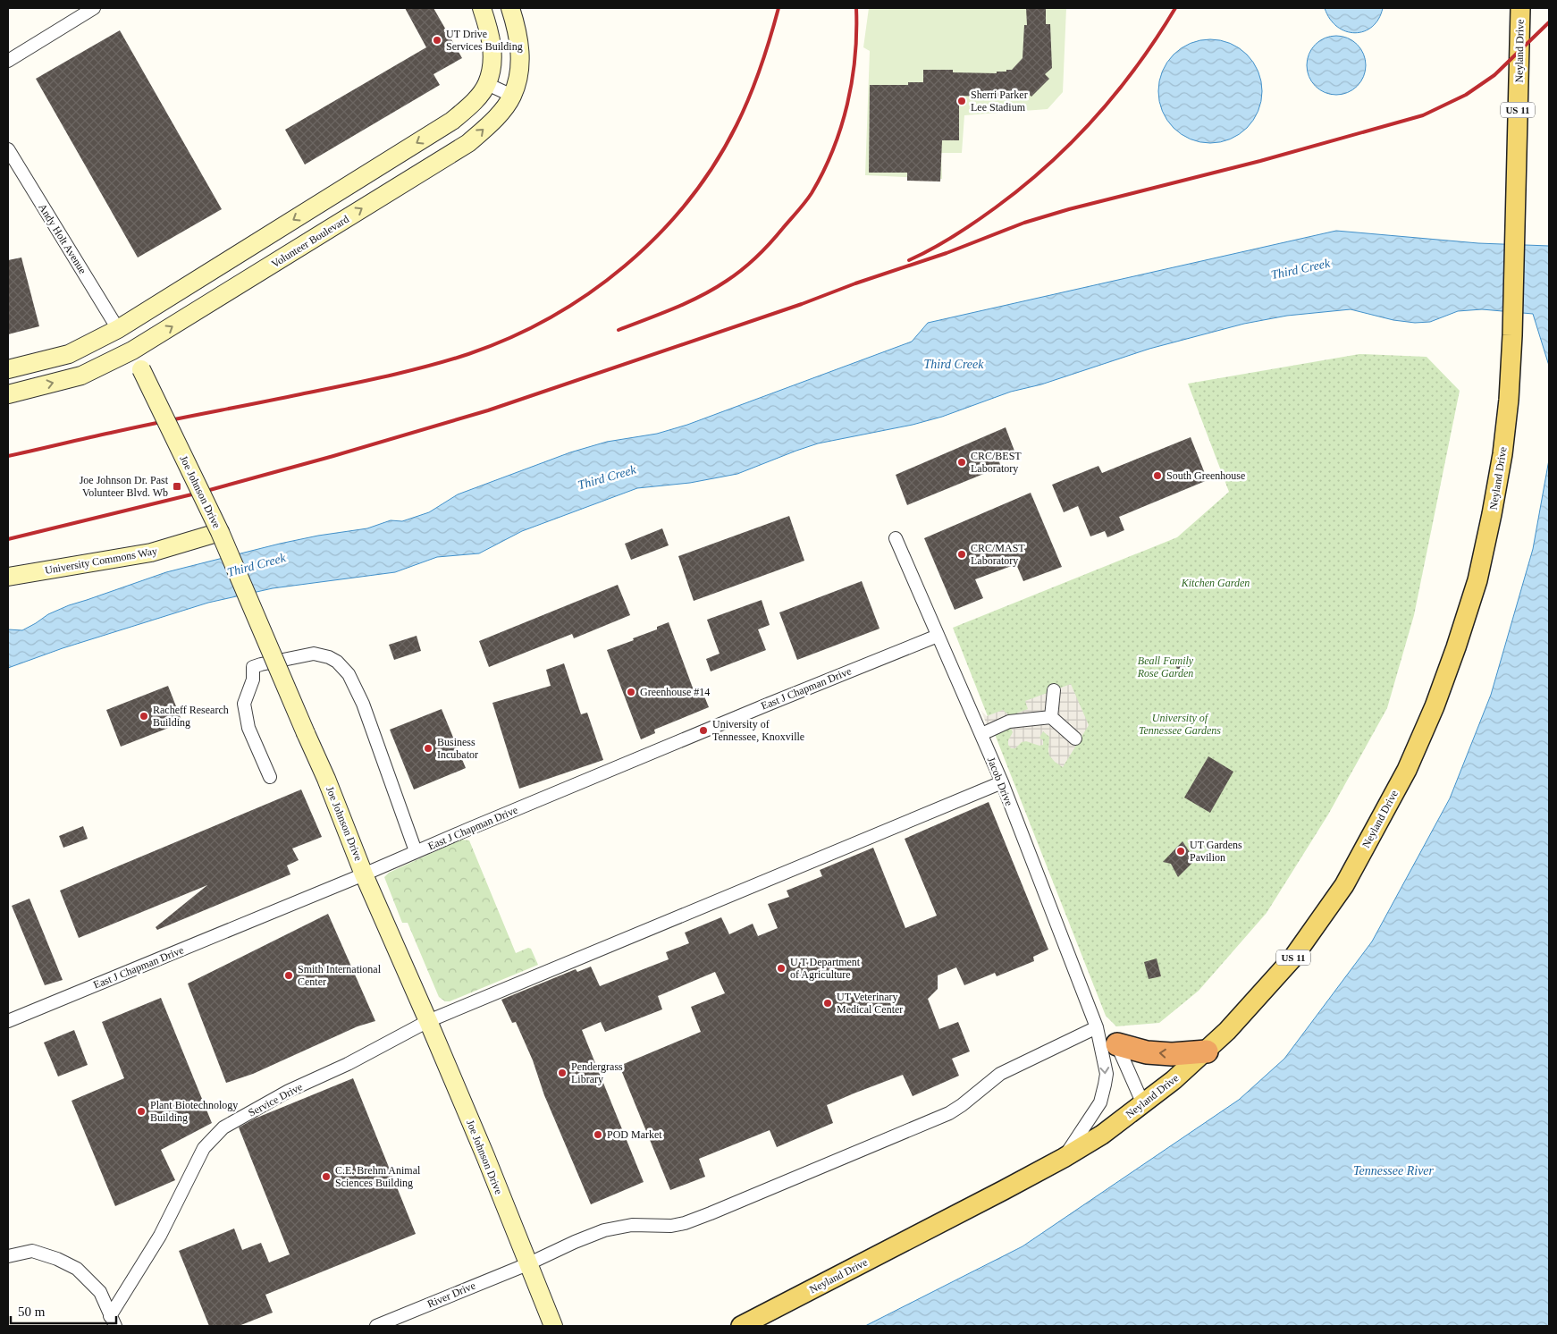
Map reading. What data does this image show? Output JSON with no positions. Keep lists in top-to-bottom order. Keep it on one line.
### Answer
{"streets":{"main road":["Neyland Drive","US 11"],"street":["Andy Holt Avenue","Volunteer Boulevard","Joe Johnson Drive","University Commons Way","East J Chapman Drive","Jacob Drive","Service Drive","River Drive"]},"crossings":[["Neyland Drive","Jacob Drive"],["Andy Holt Avenue","Joe Johnson Drive"],["Volunteer Boulevard","Joe Johnson Drive"],["Joe Johnson Drive","University Commons Way"],["Joe Johnson Drive","East J Chapman Drive"],["Joe Johnson Drive","Service Drive"],["Joe Johnson Drive","River Drive"],["East J Chapman Drive","Jacob Drive"],["Jacob Drive","Service Drive"],["Jacob Drive","River Drive"]],"water":["Third Creek","Tennessee River"],"parks":["Kitchen Garden","Beall Family Rose Garden","University of Tennessee Gardens"],"places":{"other":["UT Drive Services Building","Sherri Parker Lee Stadium","CRC/BEST Laboratory","South Greenhouse","CRC/MAST Laboratory","Greenhouse #14","Racheff Research Building","University of Tennessee, Knoxville","Business Incubator","UT Gardens Pavilion","U T Department of Agriculture","Smith International Center","UT Veterinary Medical Center","Pendergrass Library","Plant Biotechnology Building","POD Market","C.E. Brehm Animal Sciences Building"],"transit":["Joe Johnson Dr. Past Volunteer Blvd. Wb"]},"scale_bar":"50 m"}
